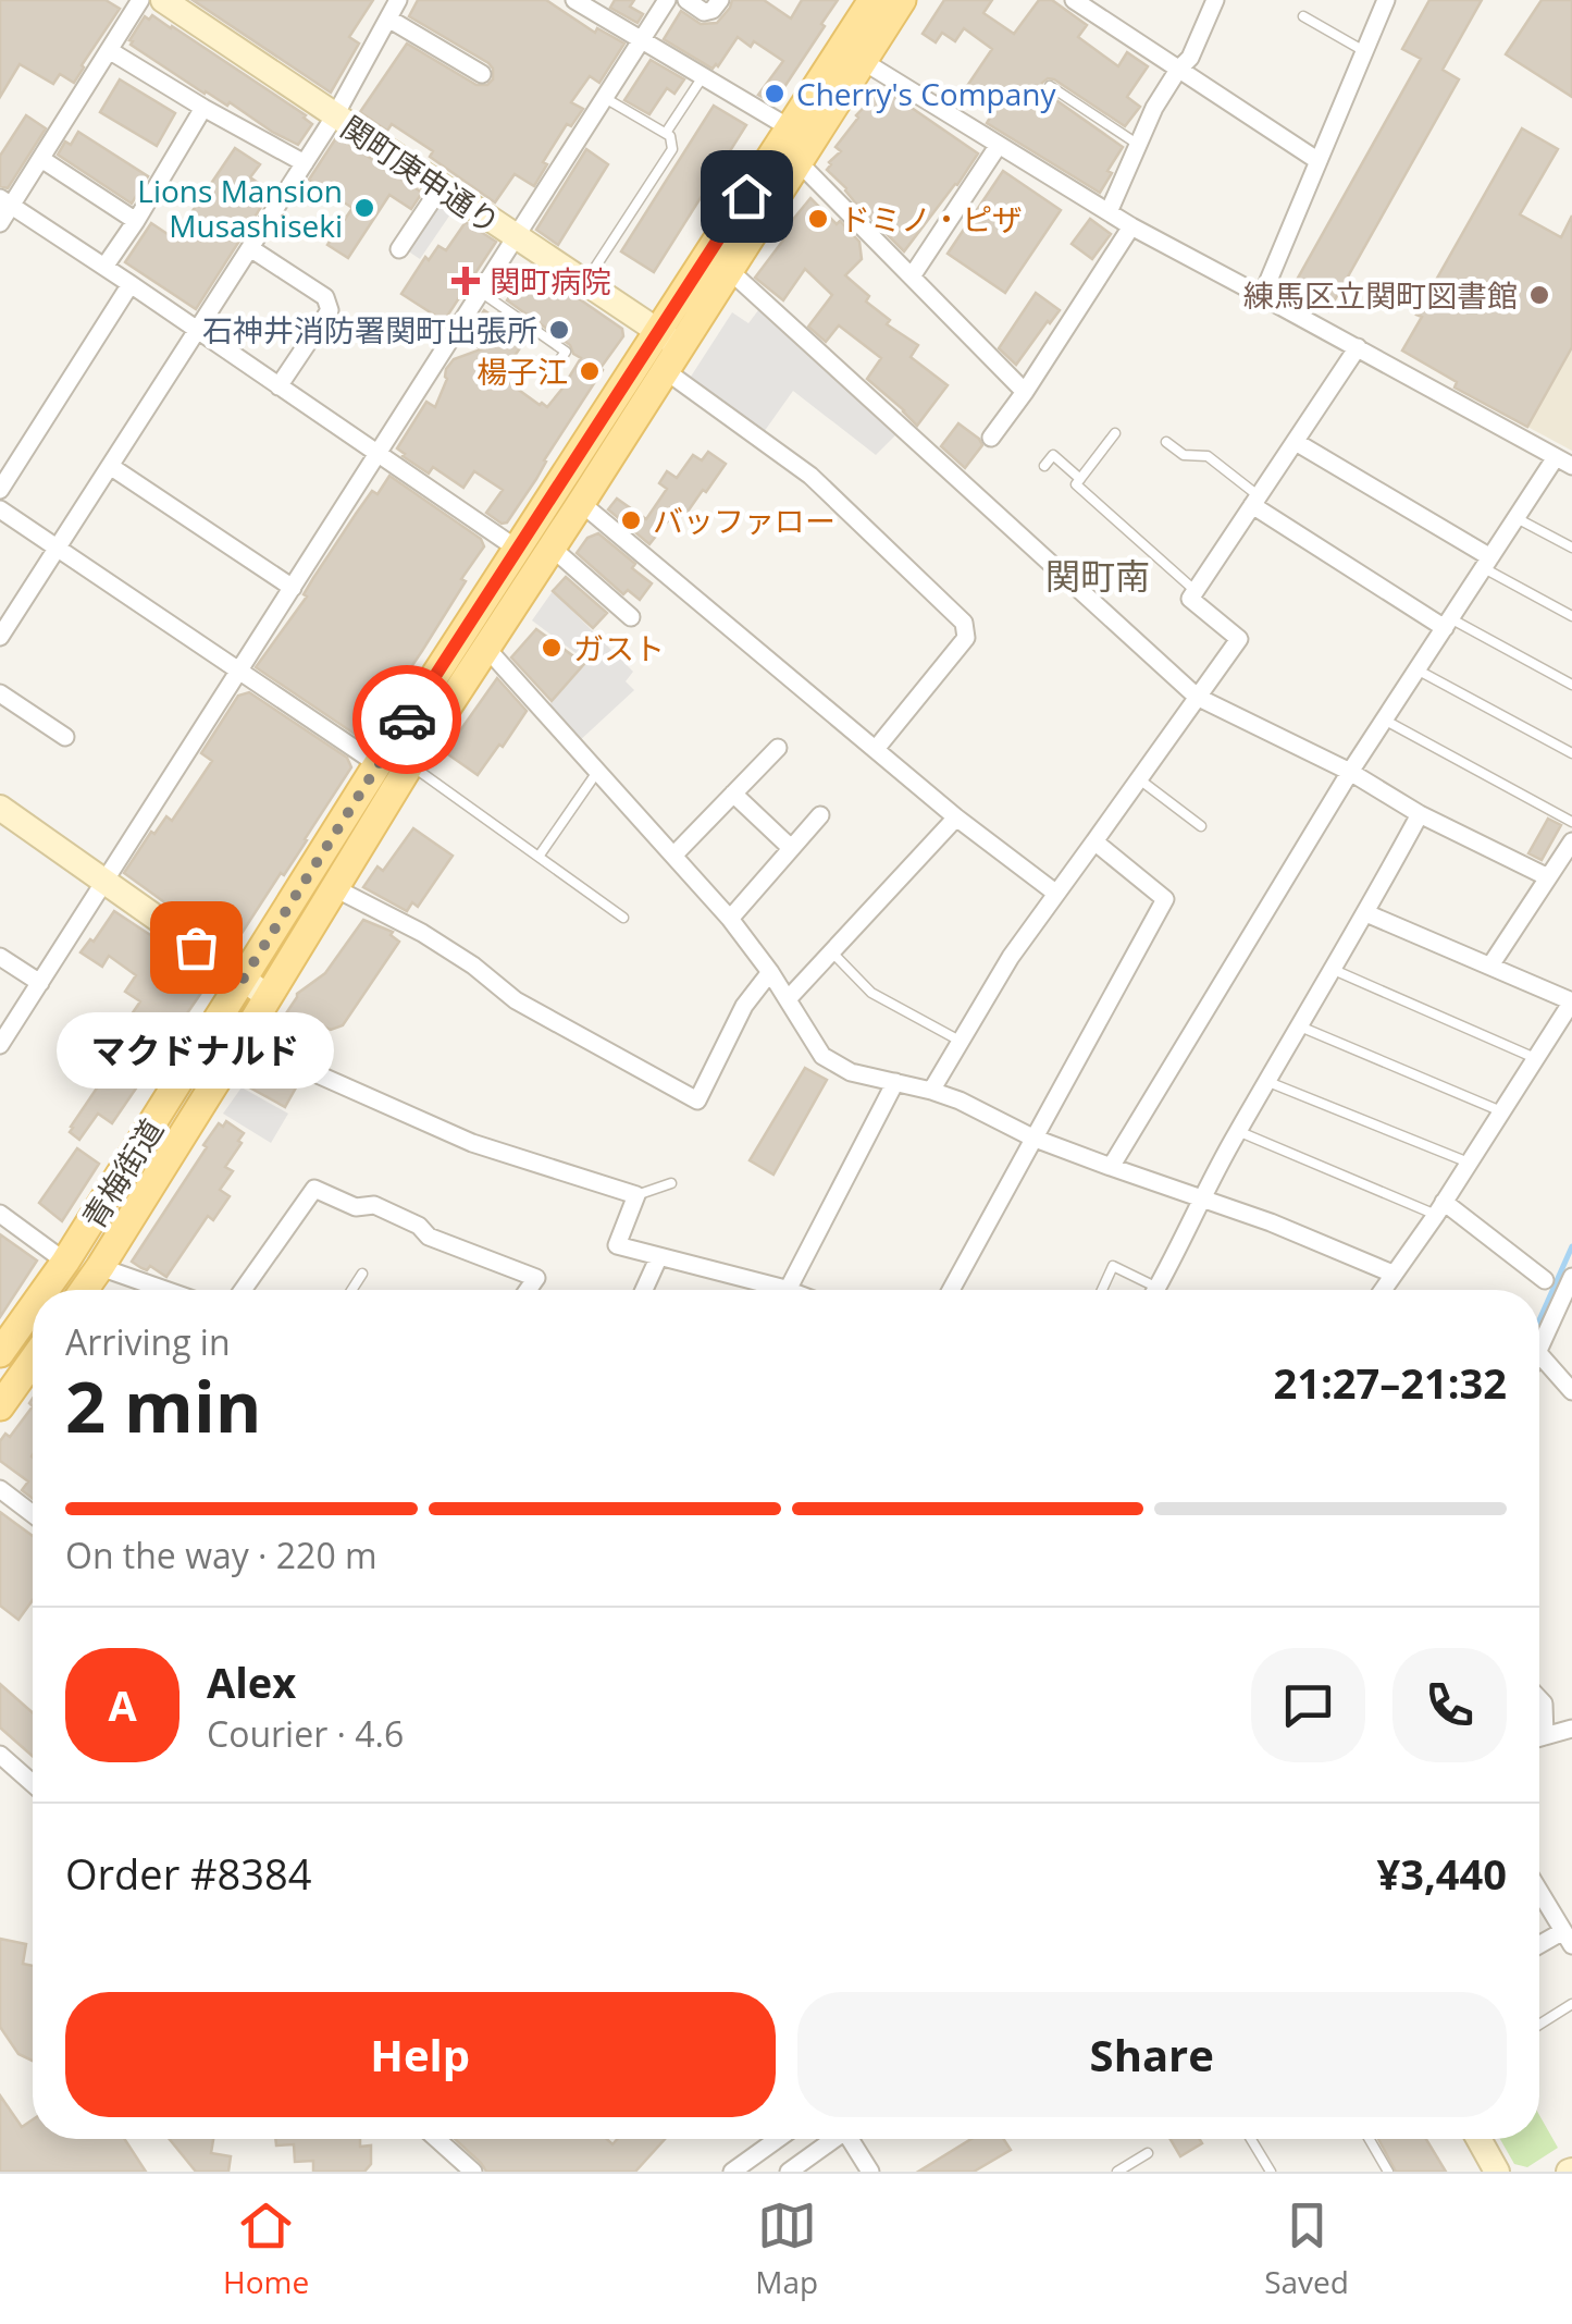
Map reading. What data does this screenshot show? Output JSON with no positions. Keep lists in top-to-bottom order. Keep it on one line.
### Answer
{"streets":{"main road":["青梅街道"],"street":["関町庚申通り"]},"crossings":[["関町庚申通り","青梅街道"]],"districts":["関町南"],"places":{"other":["Cherry's Company","Lions Mansion Musashiseki","ドミノ・ピザ","練馬区立関町図書館","石神井消防署関町出張所","楊子江","バッファロー","ガスト","マクドナルド"],"health":["関町病院"]},"page":{"bubble":"マクドナルド","heading":["2 min","Arriving in","21:27–21:32"],"panel":["Alex","Courier · 4.6","Order #8384","¥3,440"],"bar":"On the way · 220 m","round":"A","buttons":["Help","Share"],"tabs":["Home","Map","Saved"]}}
